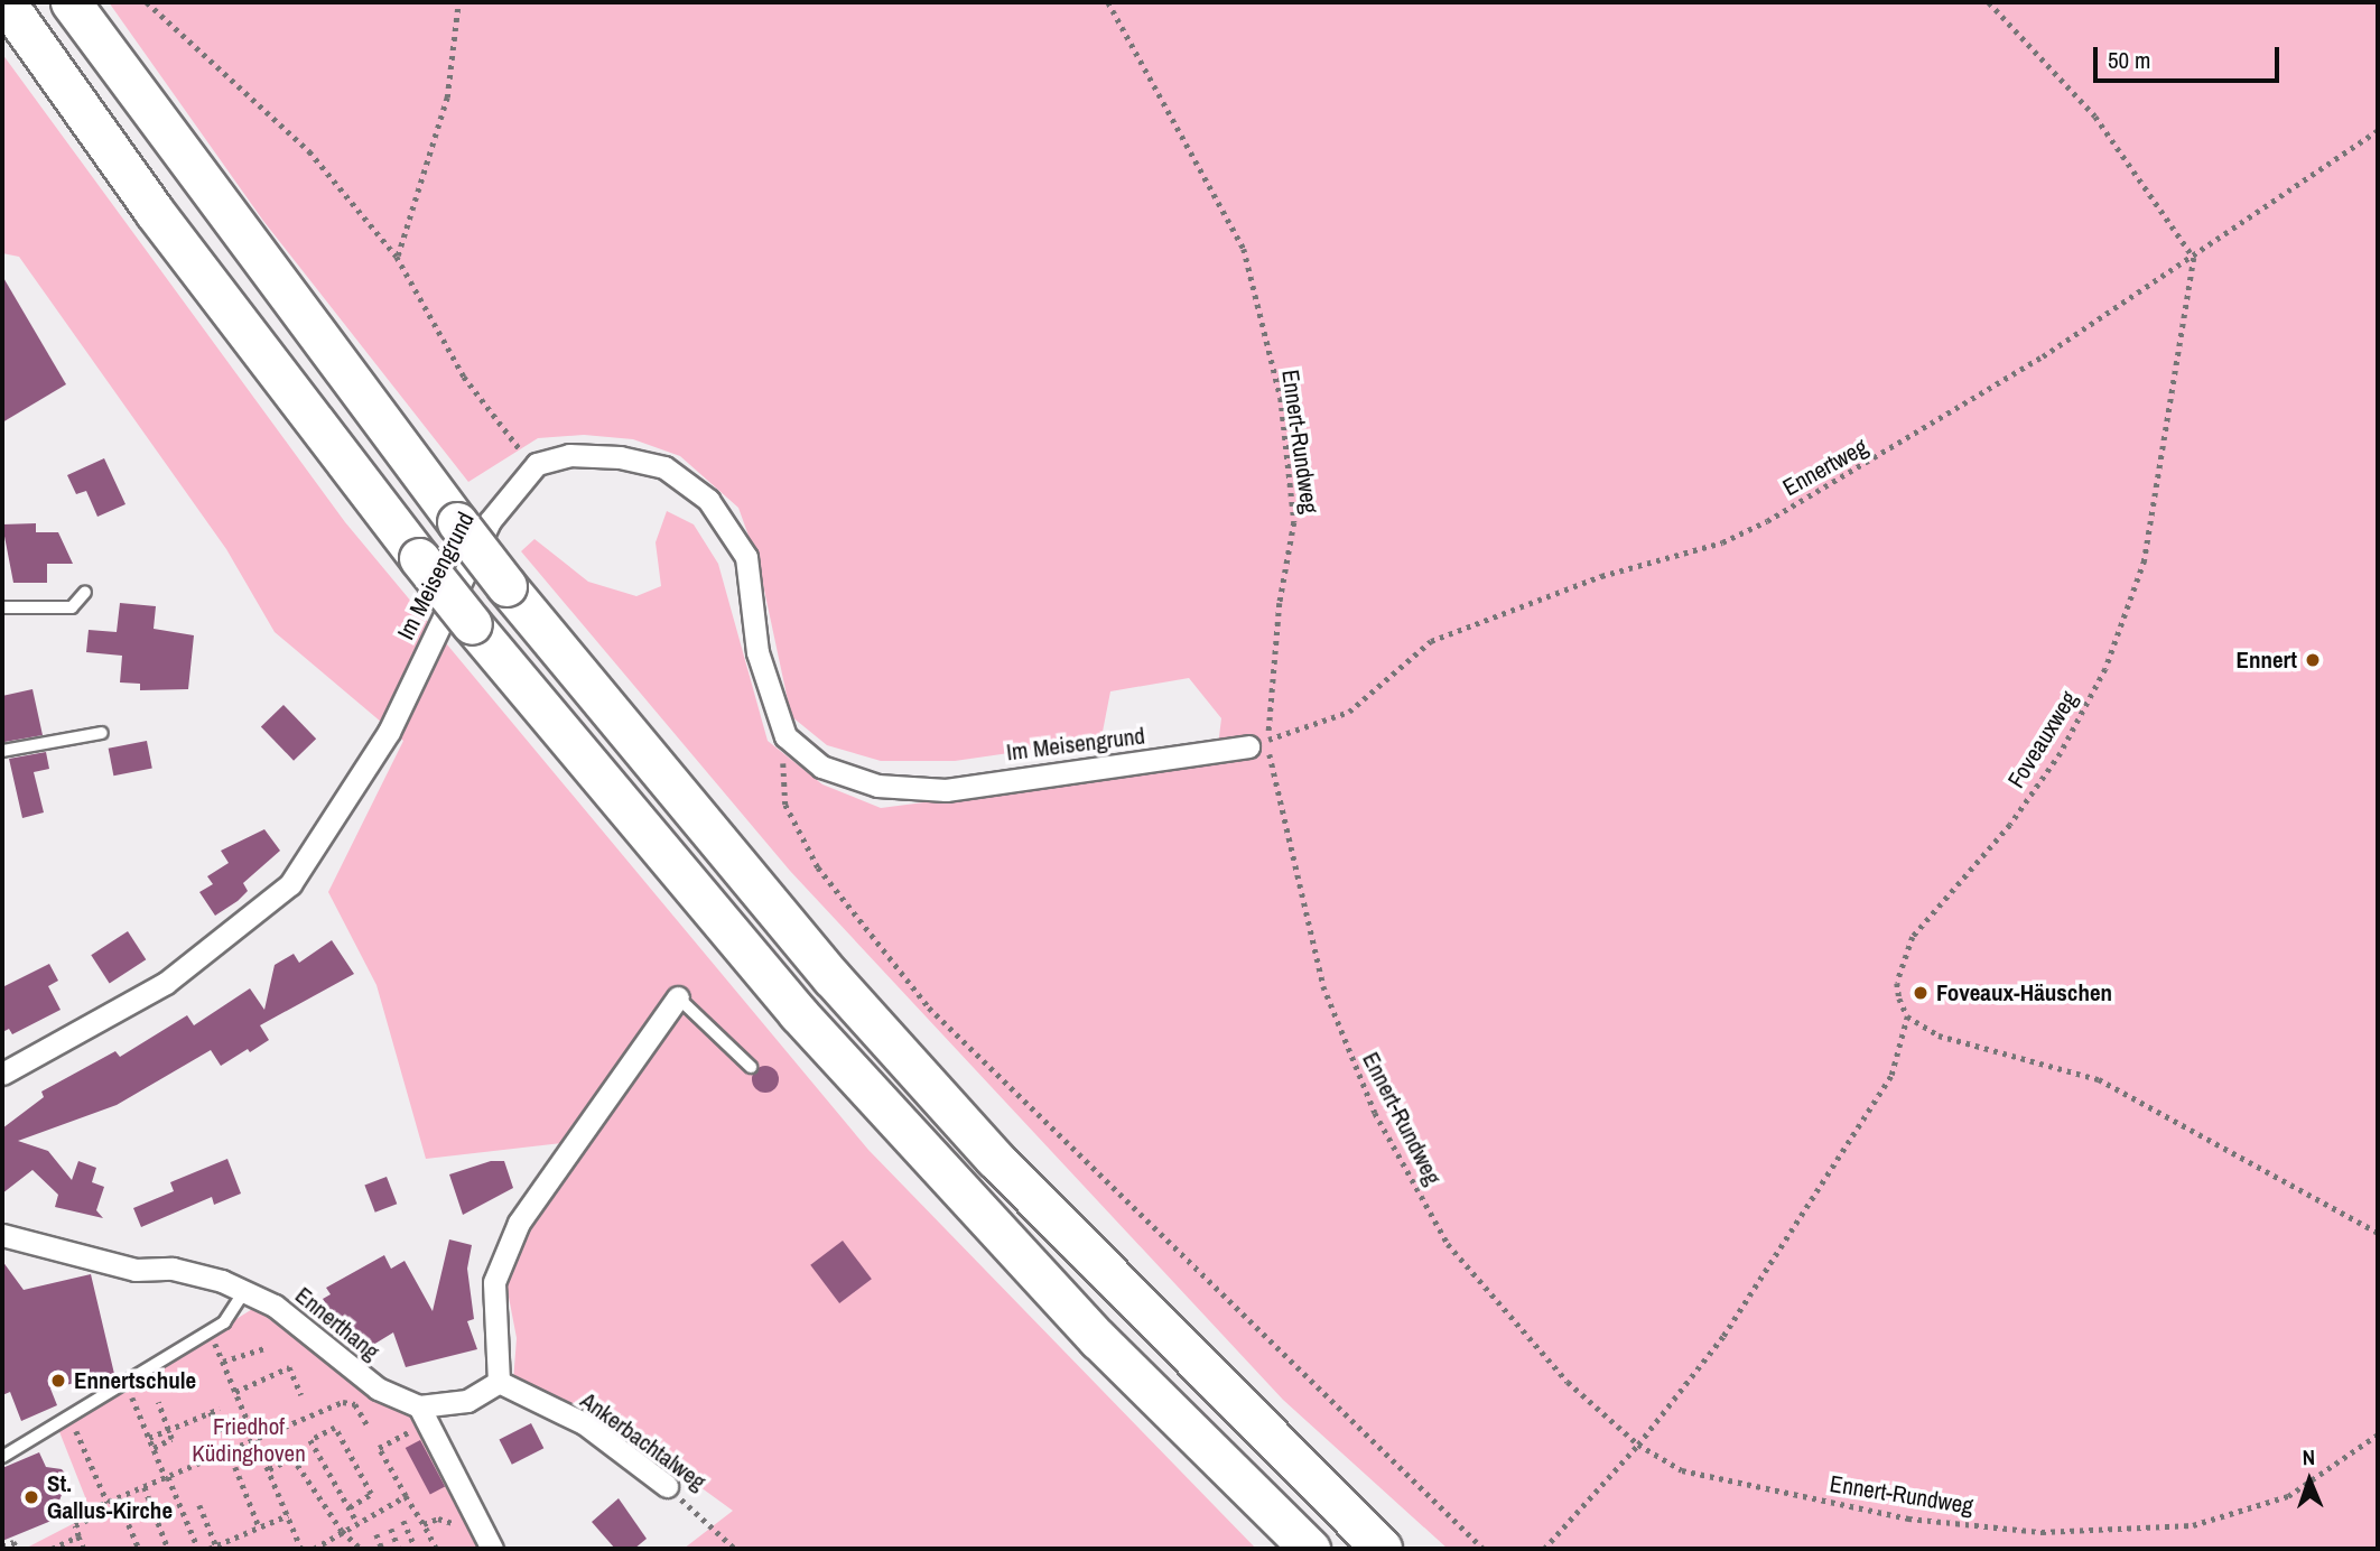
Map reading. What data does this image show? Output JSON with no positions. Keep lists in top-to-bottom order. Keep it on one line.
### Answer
{"streets":{"street":["Im Meisengrund","Ennerthang","Ankerbachtalweg"],"path":["Ennert-Rundweg","Ennertweg","Foveauxweg"]},"crossings":[["Ennert-Rundweg","Ennertweg"],["Ennert-Rundweg","Im Meisengrund"],["Ennertweg","Im Meisengrund"],["Ennertweg","Foveauxweg"]],"parks":["Friedhof Küdinghoven"],"places":["Ennert","Foveaux-Häuschen","Ennertschule","St. Gallus-Kirche"],"scale_bar":"50 m","north":"top"}
